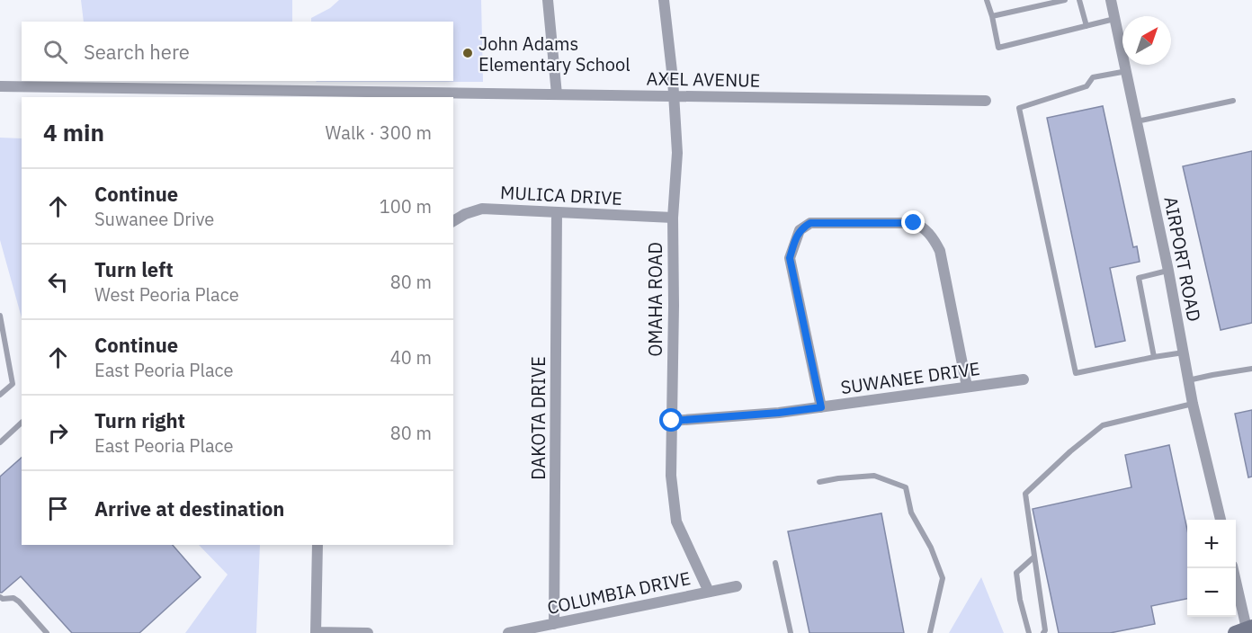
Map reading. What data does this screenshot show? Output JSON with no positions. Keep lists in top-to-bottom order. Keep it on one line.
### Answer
{"streets":{"street":["AXEL AVENUE","MULICA DRIVE","AIRPORT ROAD","OMAHA ROAD","SUWANEE DRIVE","DAKOTA DRIVE","COLUMBIA DRIVE"]},"crossings":[["AXEL AVENUE","OMAHA ROAD"],["MULICA DRIVE","OMAHA ROAD"],["MULICA DRIVE","DAKOTA DRIVE"],["OMAHA ROAD","SUWANEE DRIVE"],["OMAHA ROAD","COLUMBIA DRIVE"],["DAKOTA DRIVE","COLUMBIA DRIVE"]],"places":["John Adams Elementary School"],"north":"top right","page":{"search":"Search here","heading":["4 min","Walk · 300 m"],"list":[["Continue","Suwanee Drive","100 m"],["Turn left","West Peoria Place","80 m"],["Continue","East Peoria Place","40 m"],["Turn right","East Peoria Place","80 m"],"Arrive at destination"],"map_buttons":["+","−"]}}
